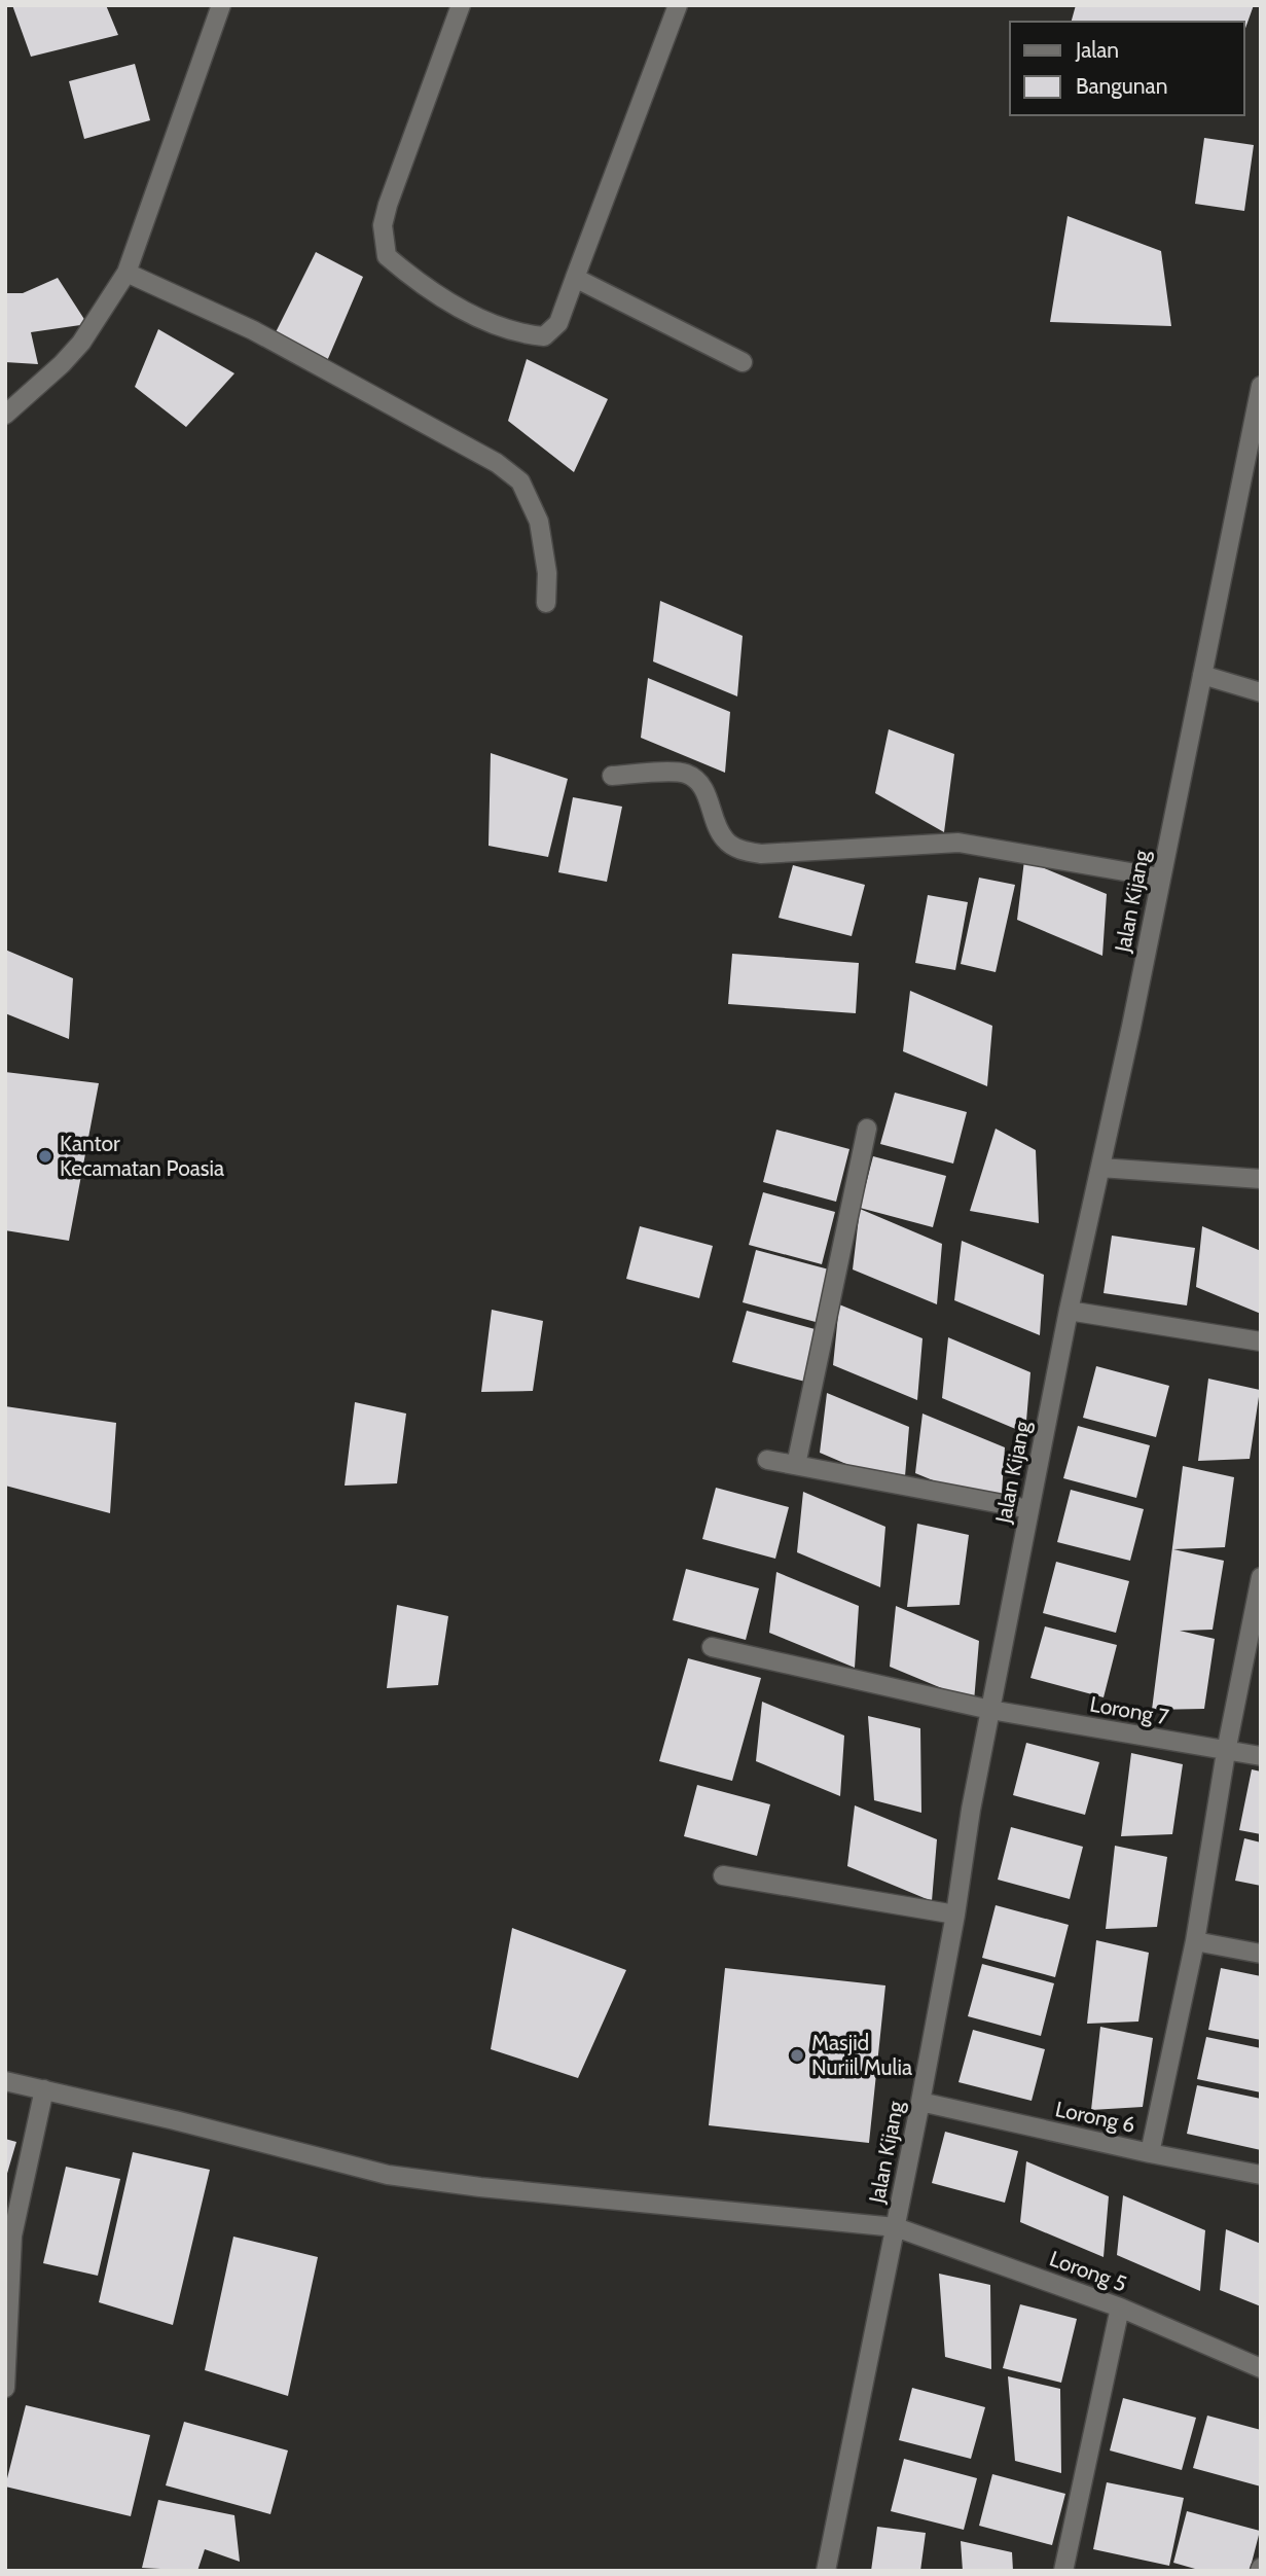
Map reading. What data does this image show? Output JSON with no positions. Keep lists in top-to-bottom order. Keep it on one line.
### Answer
{"streets":{"street":["Jalan Kijang","Lorong 7","Lorong 6","Lorong 5"]},"crossings":[["Jalan Kijang","Lorong 7"],["Jalan Kijang","Lorong 6"],["Jalan Kijang","Lorong 5"]],"places":["Kantor Kecamatan Poasia","Masjid Nuriil Mulia"],"legend":["Jalan","Bangunan"]}
